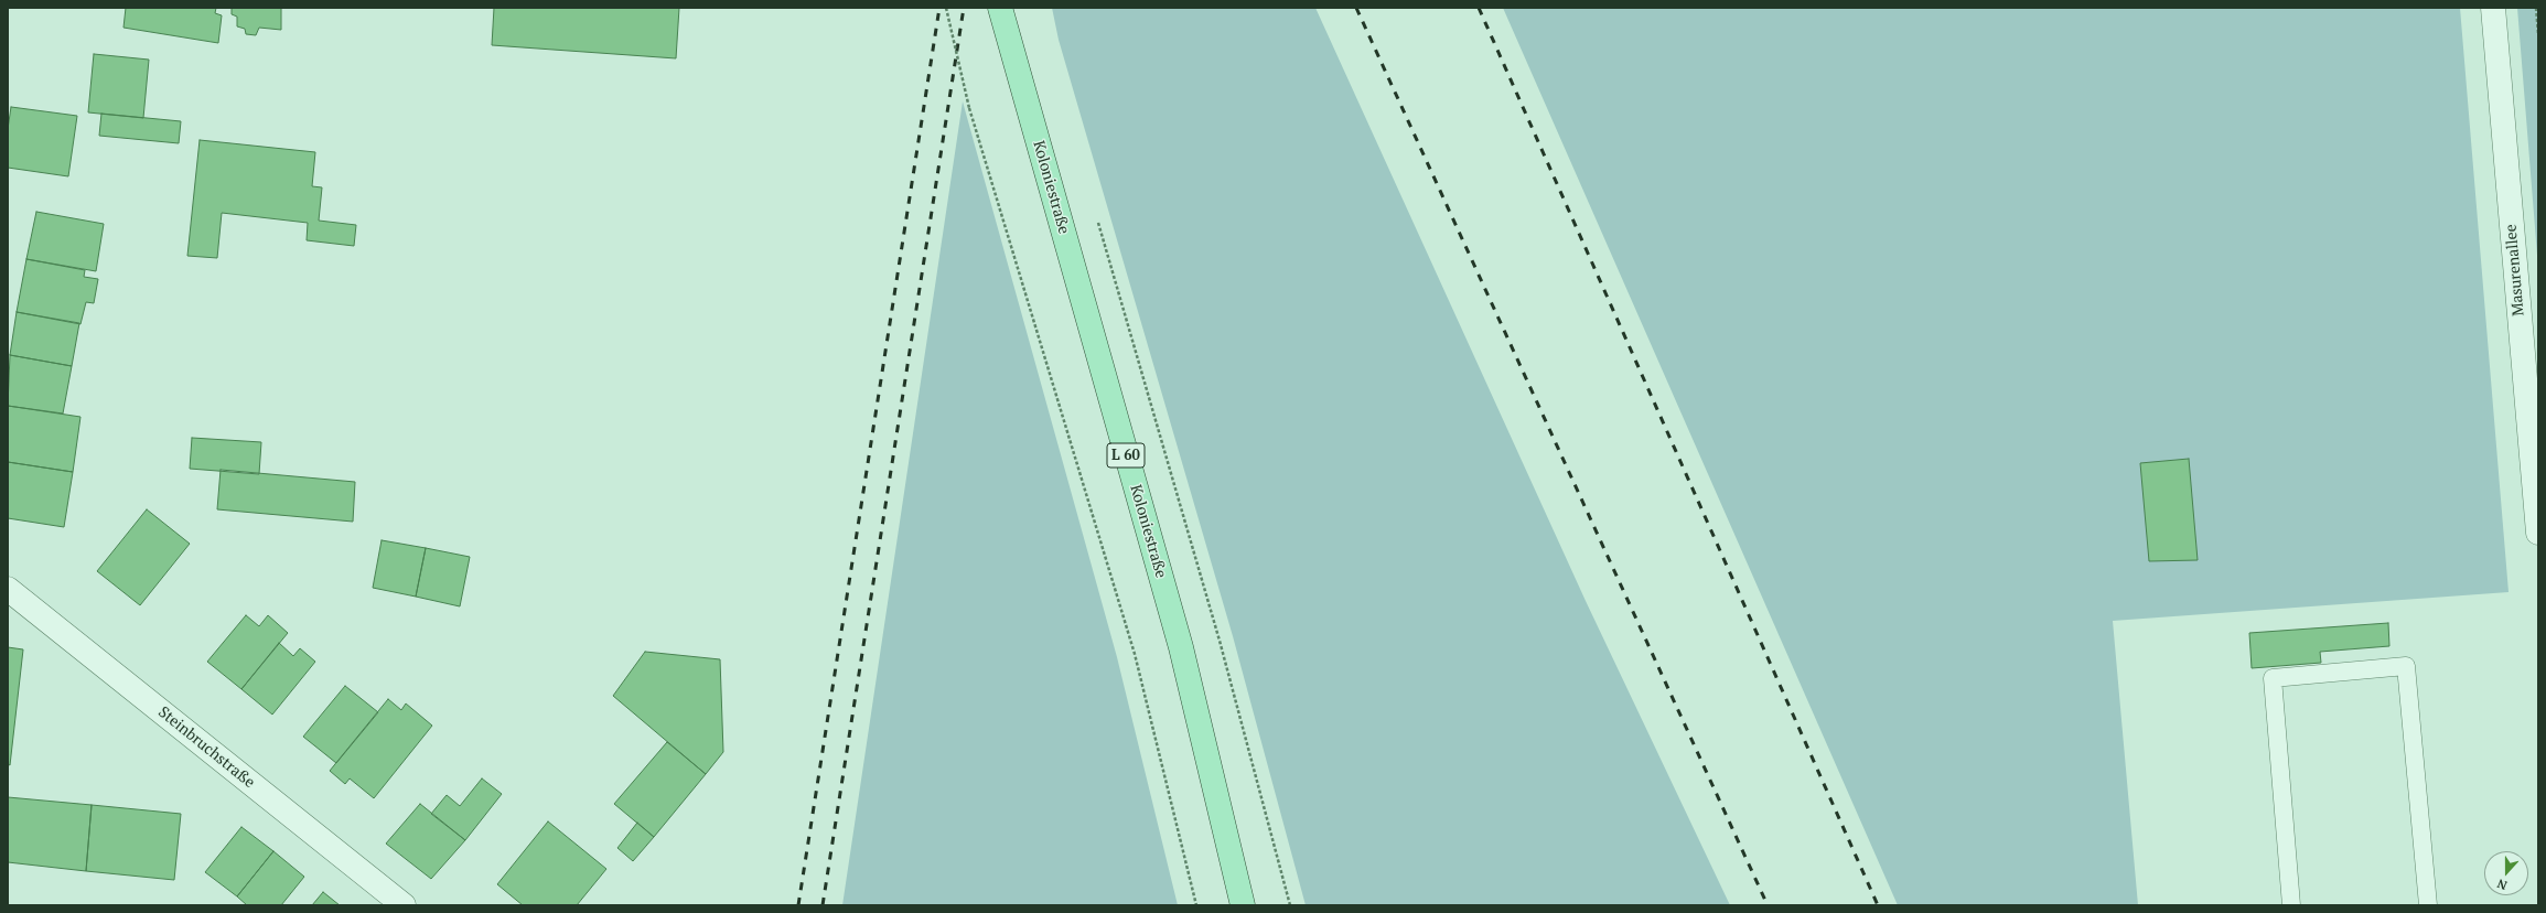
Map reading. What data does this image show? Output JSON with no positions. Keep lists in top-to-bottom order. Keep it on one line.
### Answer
{"streets":{"main road":["Koloniestraße","L 60"],"street":["Masurenallee","Steinbruchstraße"]},"north":"bottom"}
